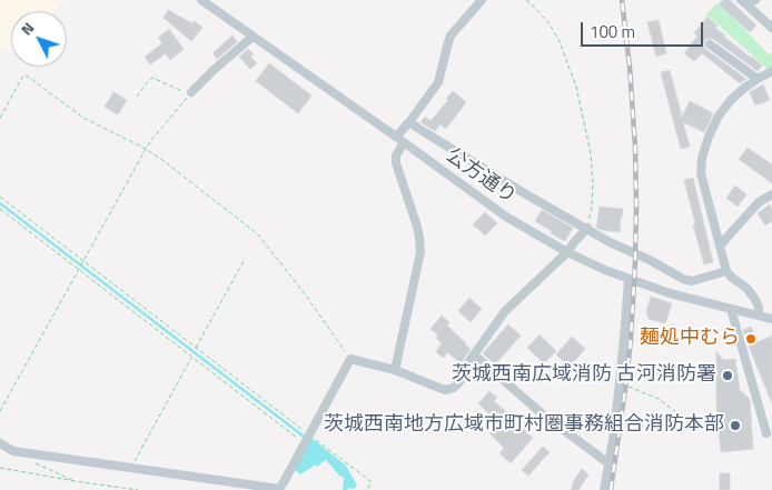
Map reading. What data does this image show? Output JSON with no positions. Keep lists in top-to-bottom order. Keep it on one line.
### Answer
{"streets":{"street":["公方通り"]},"places":["麺処中むら","茨城西南広域消防 古河消防署","茨城西南地方広域市町村圏事務組合消防本部"],"scale_bar":"100 m","north":"top left"}
